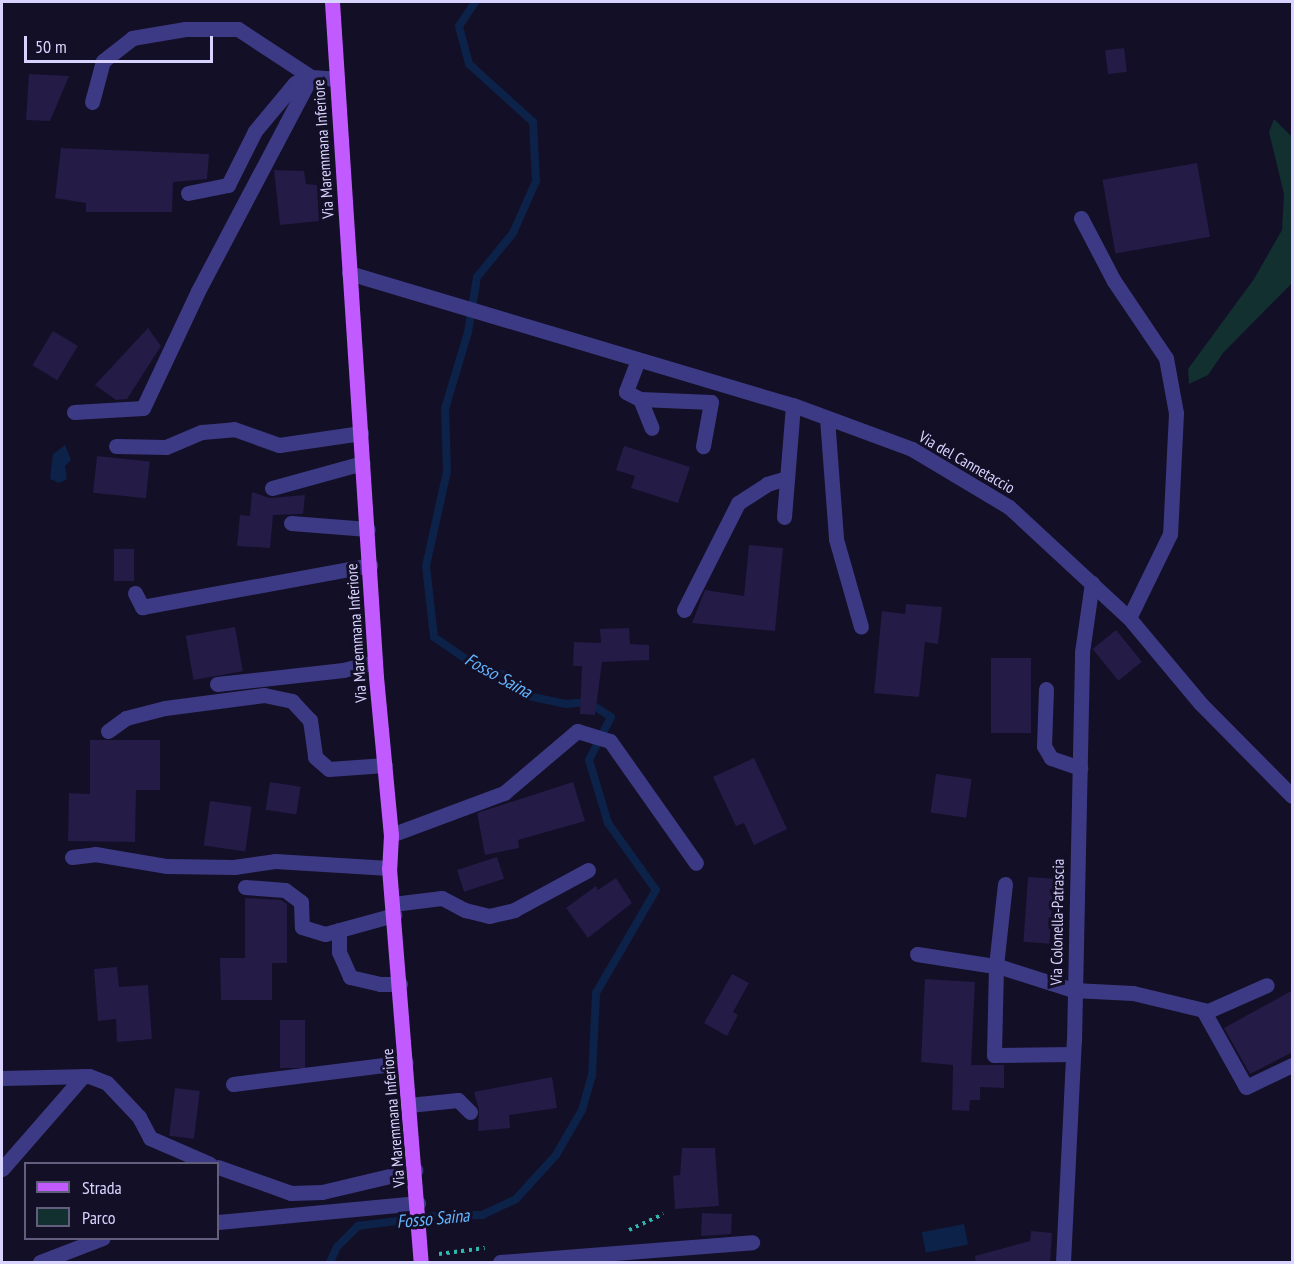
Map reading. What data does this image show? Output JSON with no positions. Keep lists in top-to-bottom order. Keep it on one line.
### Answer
{"streets":{"main road":["Via Maremmana Inferiore"],"street":["Via del Cannetaccio","Via Colonella-Patrascia"]},"crossings":[["Via Maremmana Inferiore","Via del Cannetaccio"],["Via del Cannetaccio","Via Colonella-Patrascia"]],"water":["Fosso Saina"],"legend":["Strada","Parco"],"scale_bar":"50 m"}
